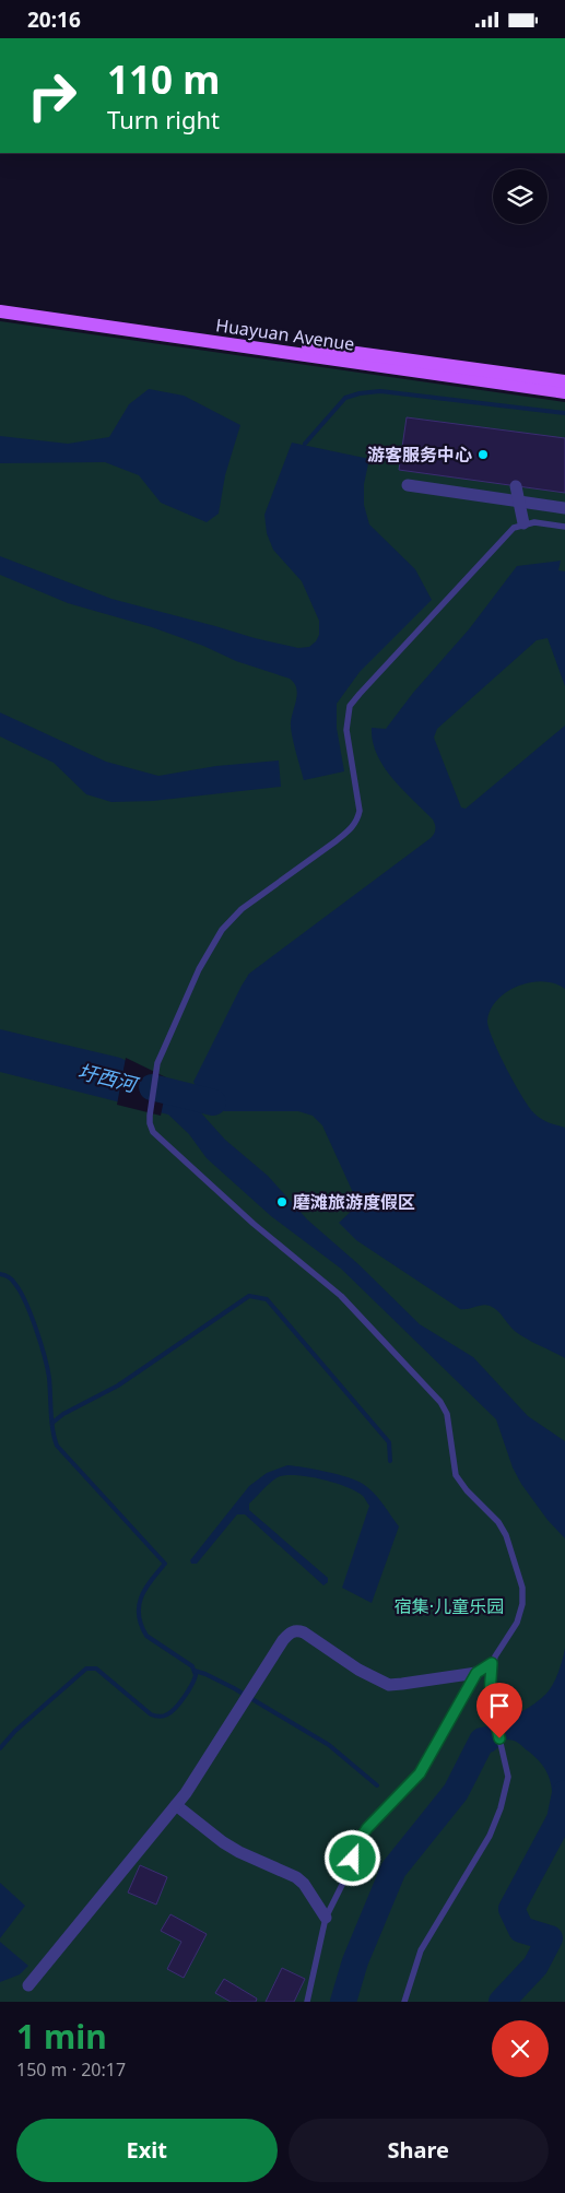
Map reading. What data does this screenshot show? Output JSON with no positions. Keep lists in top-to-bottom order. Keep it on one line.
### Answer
{"streets":{"main road":["Huayuan Avenue"]},"water":["圩西河"],"parks":["宿集·儿童乐园"],"places":["游客服务中心","磨滩旅游度假区"],"page":{"status":"20:16","turn":["110 m","Turn right"],"heading":["1 min","150 m · 20:17"],"buttons":["Exit","Share"]}}
